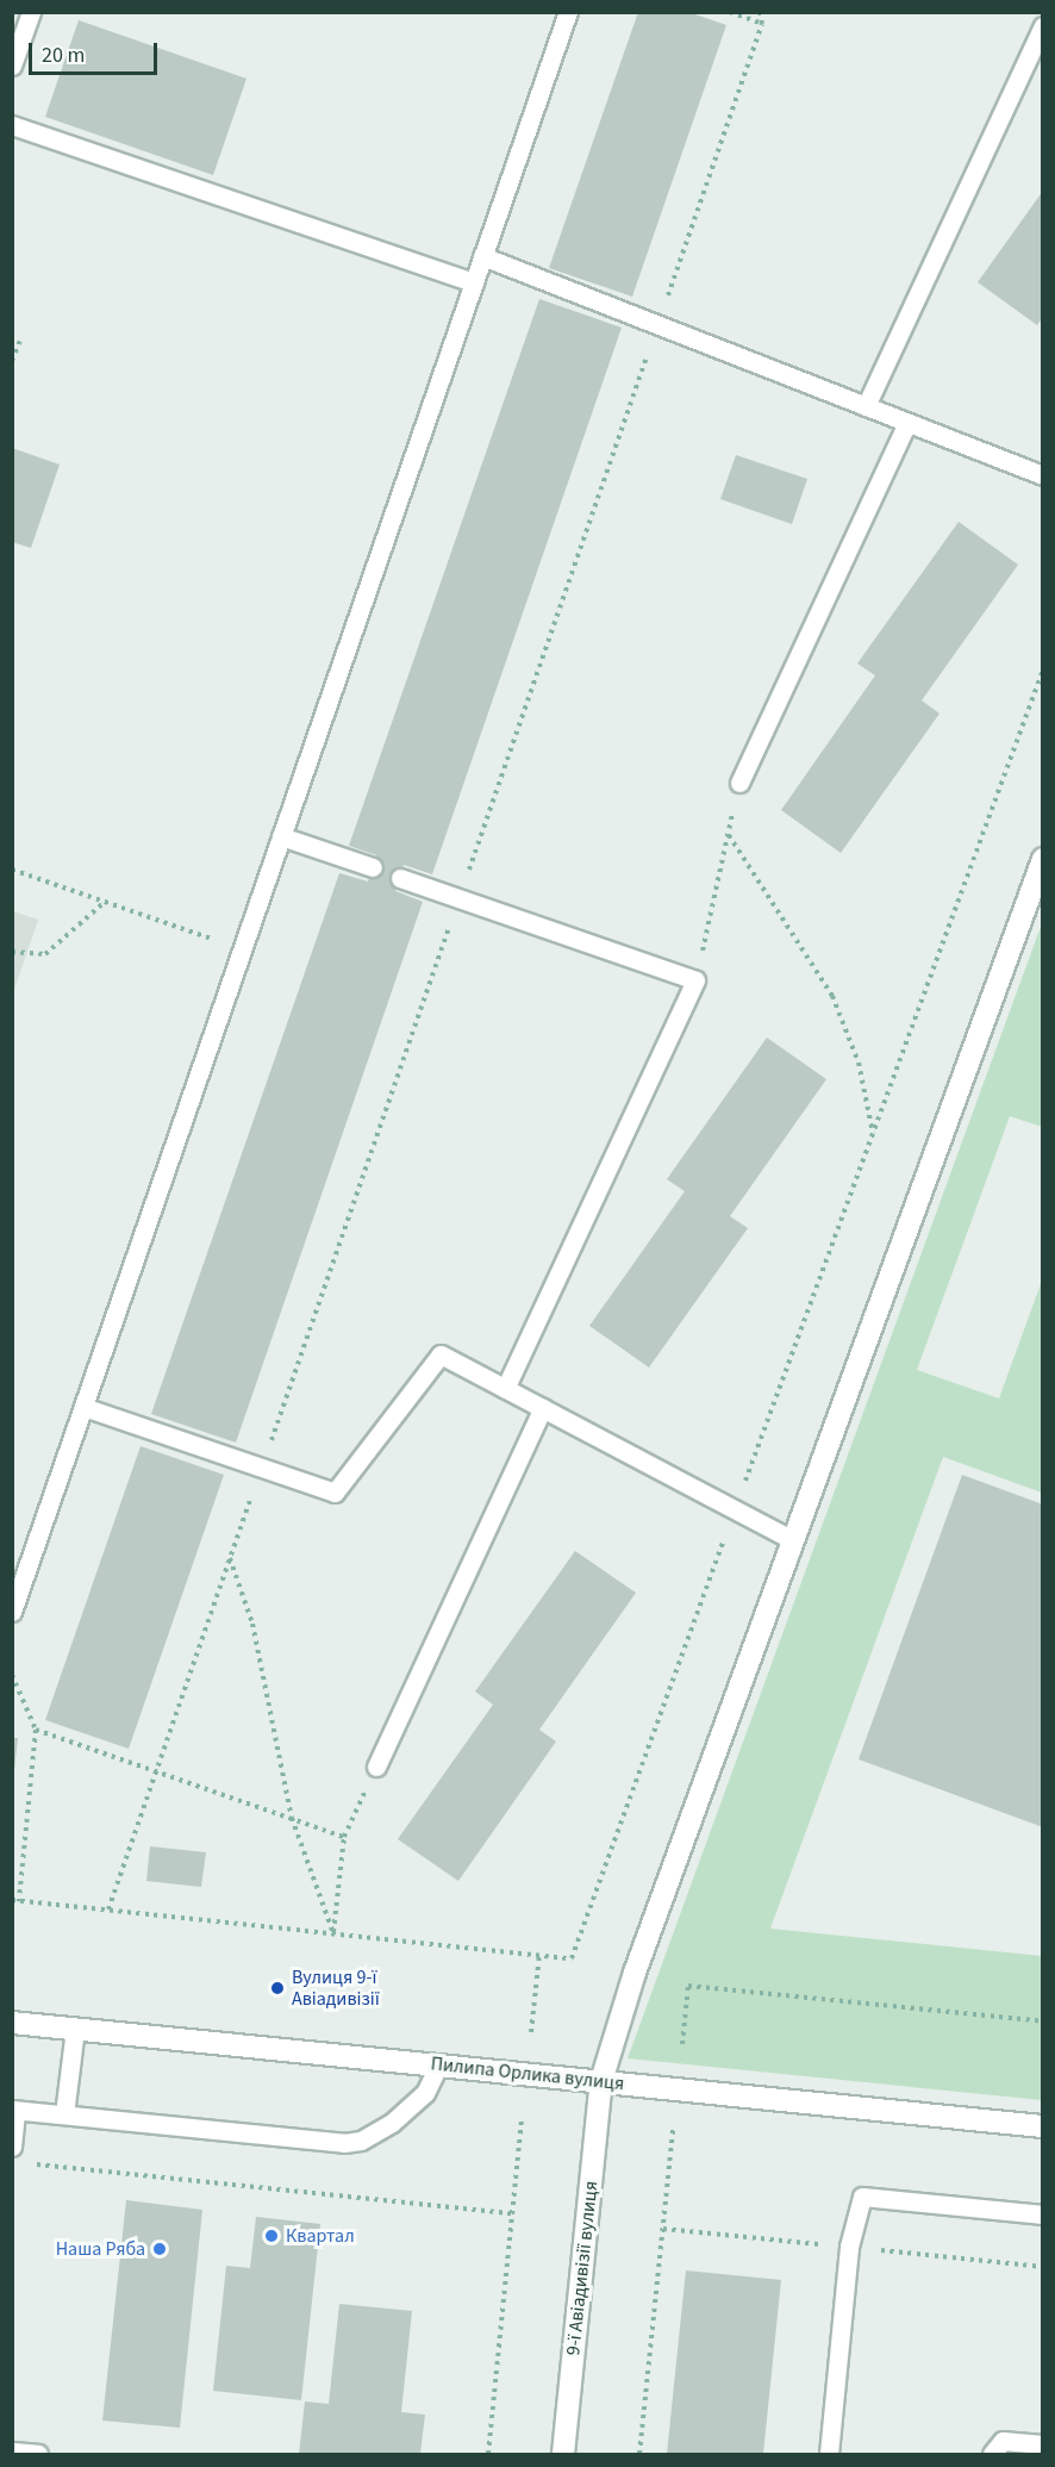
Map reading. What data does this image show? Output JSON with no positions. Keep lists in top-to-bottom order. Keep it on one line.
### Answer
{"streets":{"street":["Пилипа Орлика вулиця","9-ї Авіадивізії вулиця"]},"crossings":[["Пилипа Орлика вулиця","9-ї Авіадивізії вулиця"]],"places":["Вулиця 9-ї Авіадивізії","Квартал","Наша Ряба"],"scale_bar":"20 m"}
